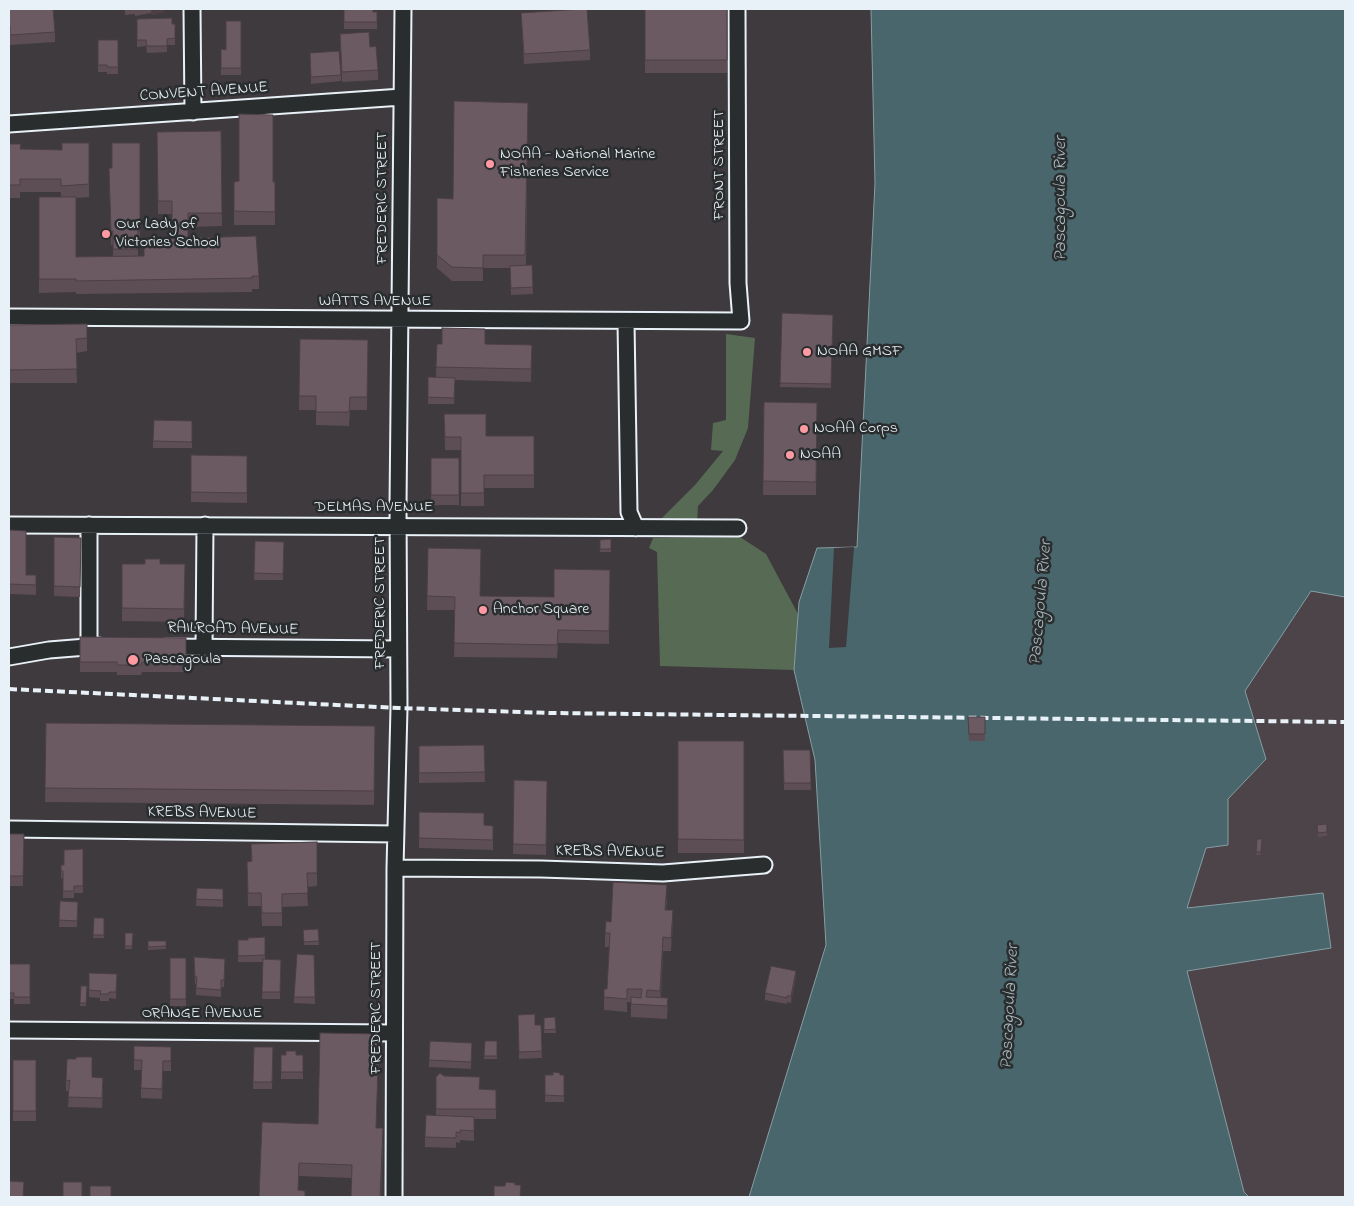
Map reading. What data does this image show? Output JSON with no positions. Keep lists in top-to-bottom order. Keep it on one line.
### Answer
{"streets":{"street":["CONVENT AVENUE","FRONT STREET","FREDERIC STREET","WATTS AVENUE","DELMAS AVENUE","RAILROAD AVENUE","KREBS AVENUE","ORANGE AVENUE"]},"crossings":[["CONVENT AVENUE","FREDERIC STREET"],["FRONT STREET","WATTS AVENUE"],["FREDERIC STREET","WATTS AVENUE"],["FREDERIC STREET","DELMAS AVENUE"],["FREDERIC STREET","RAILROAD AVENUE"],["FREDERIC STREET","KREBS AVENUE"],["FREDERIC STREET","ORANGE AVENUE"]],"water":["Pascagoula River"],"places":["NOAA - National Marine Fisheries Service","Our Lady of Victories School","NOAA GMSF","NOAA Corps","NOAA","Anchor Square","Pascagoula"]}
